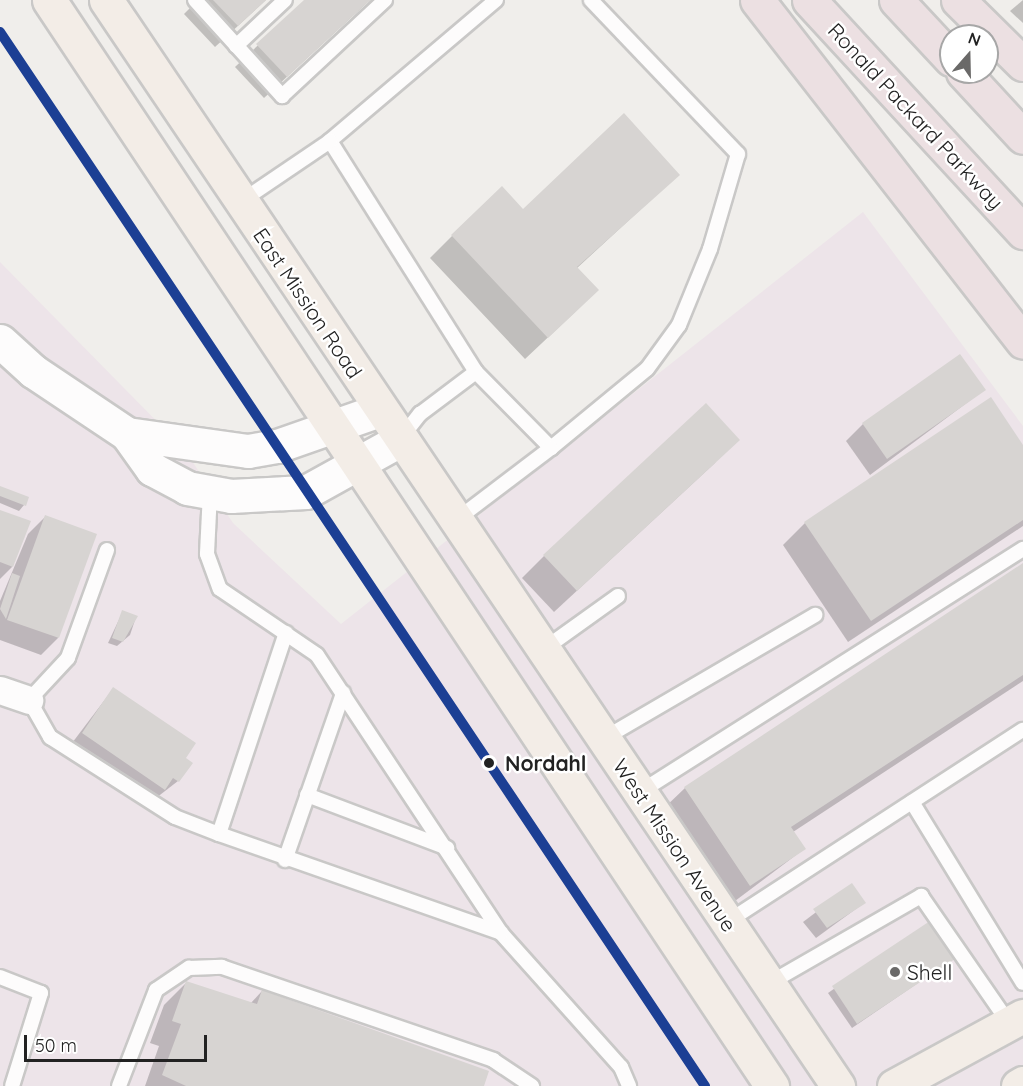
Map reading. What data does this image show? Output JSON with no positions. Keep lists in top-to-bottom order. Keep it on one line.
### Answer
{"streets":{"highway":["Ronald Packard Parkway"],"main road":["East Mission Road","West Mission Avenue"]},"crossings":[["East Mission Road","West Mission Avenue"]],"places":["Nordahl","Shell"],"scale_bar":"50 m","north":"top"}
